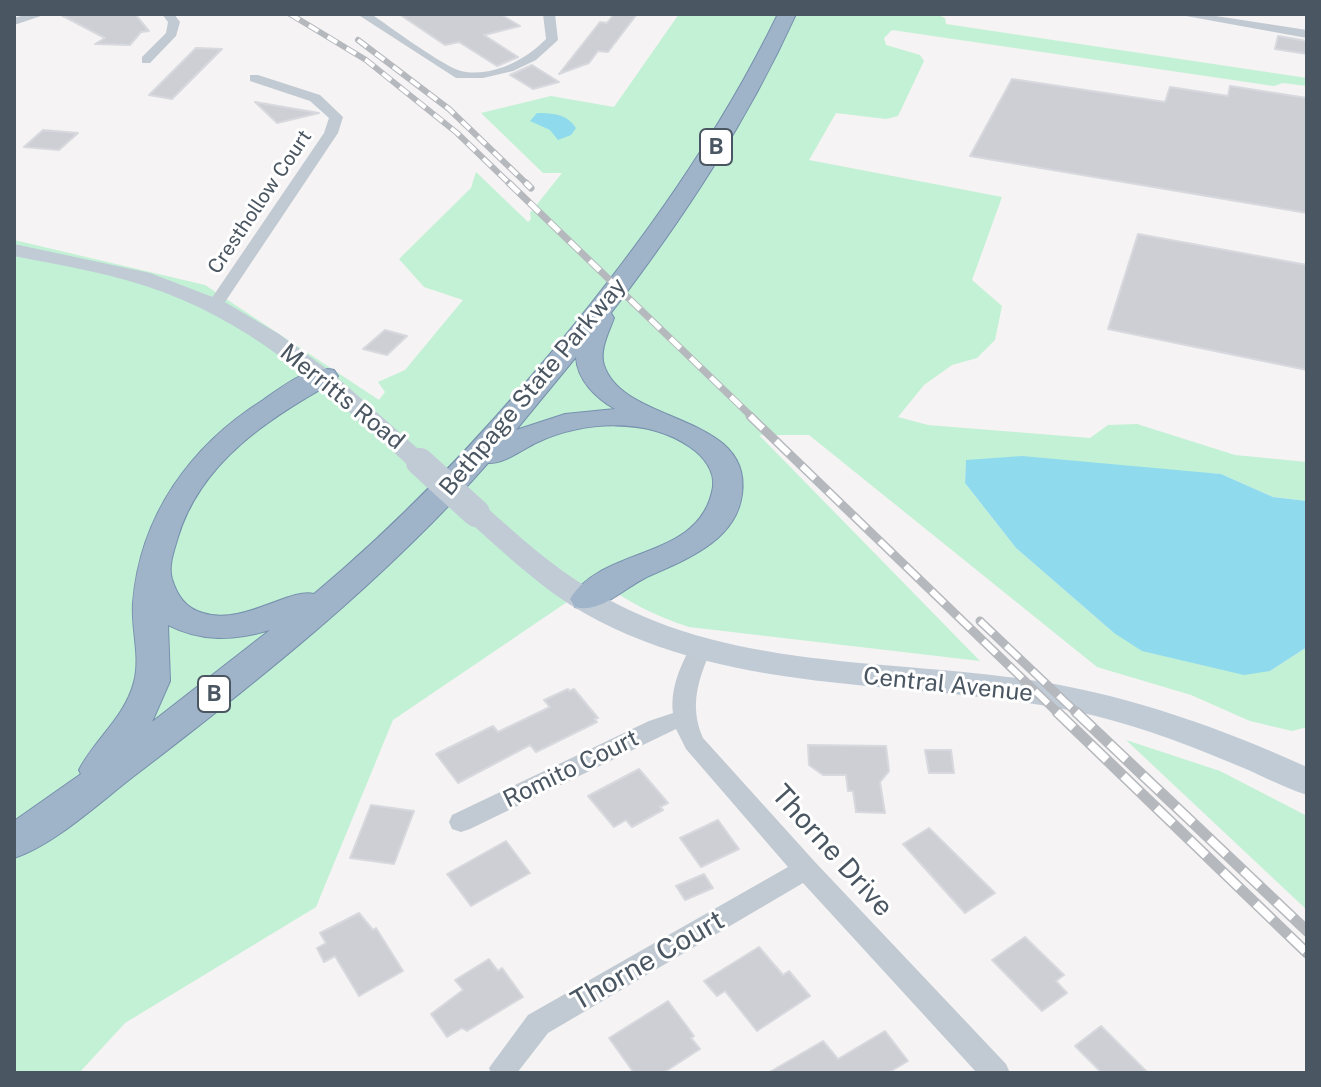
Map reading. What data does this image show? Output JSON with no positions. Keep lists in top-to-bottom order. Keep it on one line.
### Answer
{"streets":{"highway":["B","Bethpage State Parkway"],"main road":["Merritts Road","Central Avenue"],"street":["Cresthollow Court","Romito Court","Thorne Drive","Thorne Court"]},"crossings":[["Cresthollow Court","Merritts Road"],["Merritts Road","Central Avenue"],["Romito Court","Thorne Drive"],["Thorne Drive","Thorne Court"]]}
